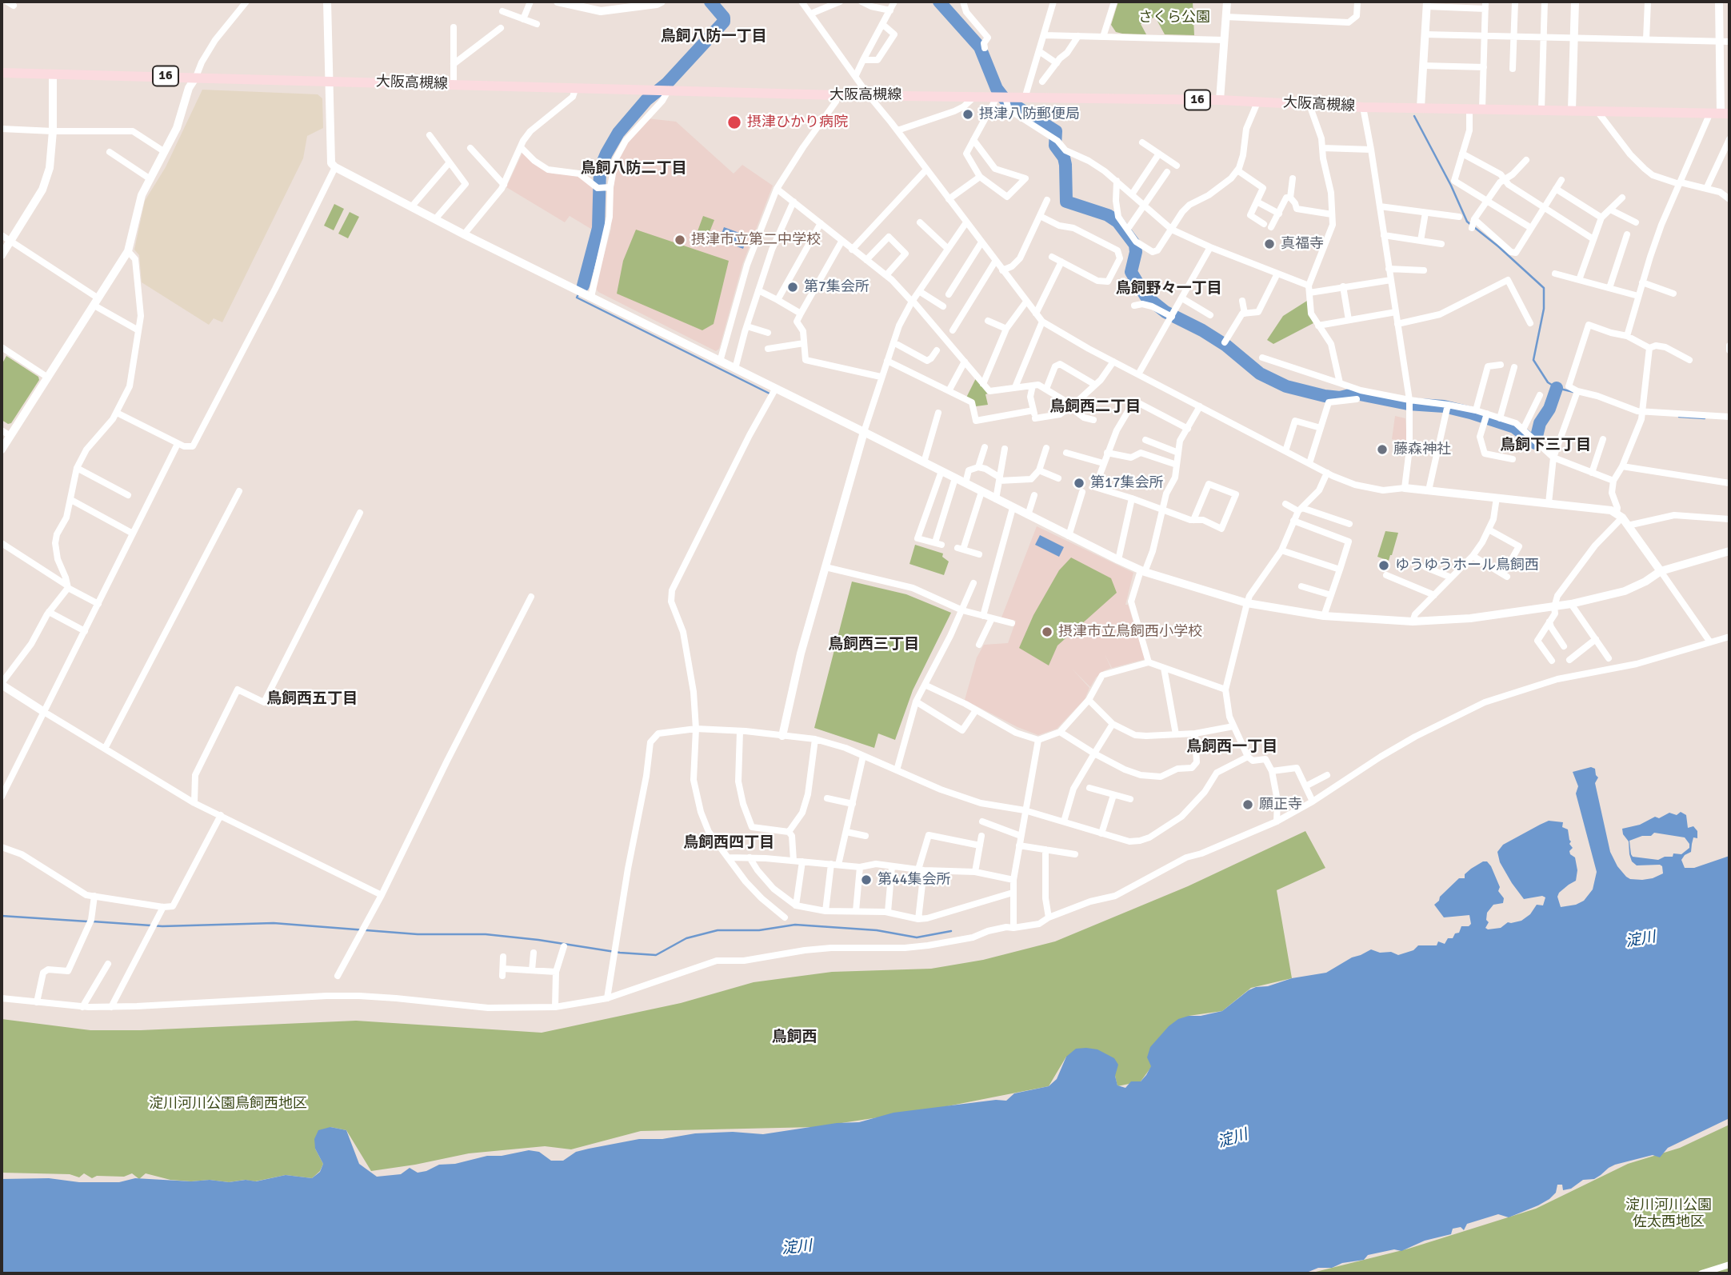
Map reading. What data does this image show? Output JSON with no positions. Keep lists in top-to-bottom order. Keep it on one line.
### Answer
{"streets":{"main road":["16","大阪高槻線"]},"districts":["鳥飼八防一丁目","鳥飼八防二丁目","鳥飼野々一丁目","鳥飼西二丁目","鳥飼下三丁目","鳥飼西三丁目","鳥飼西五丁目","鳥飼西一丁目","鳥飼西四丁目","鳥飼西"],"water":["淀川"],"parks":["さくら公園","淀川河川公園鳥飼西地区","淀川河川公園 佐太西地区"],"places":["摂津八防郵便局","摂津ひかり病院","摂津市立第二中学校","真福寺","第7集会所","藤森神社","第17集会所","ゆうゆうホール鳥飼西","摂津市立鳥飼西小学校","願正寺","第44集会所"]}
